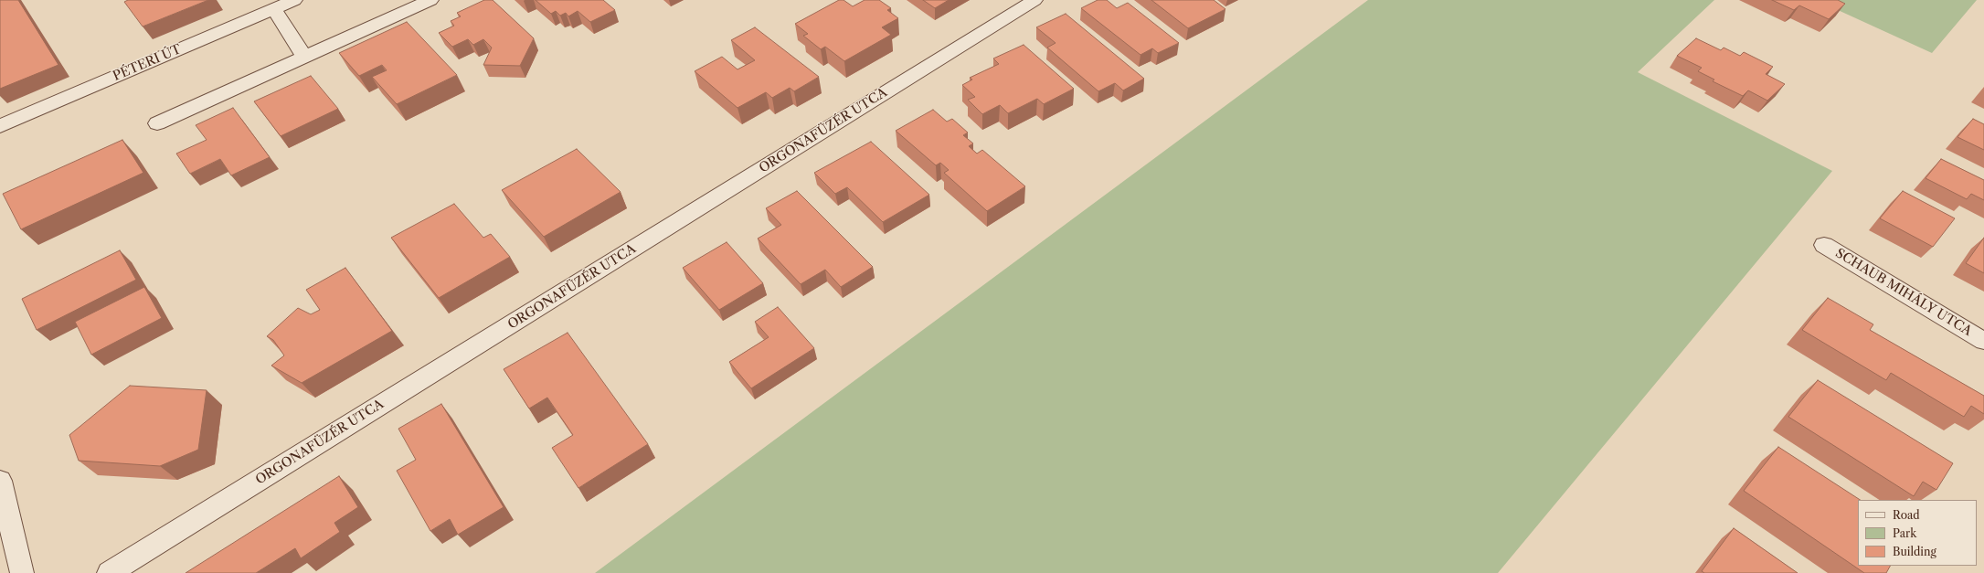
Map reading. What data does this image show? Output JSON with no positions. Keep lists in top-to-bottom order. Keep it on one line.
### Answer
{"streets":{"street":["PÉTERI ÚT","ORGONAFÜZÉR UTCA","SCHAUB MIHÁLY UTCA"]},"legend":["Road","Park","Building"]}
